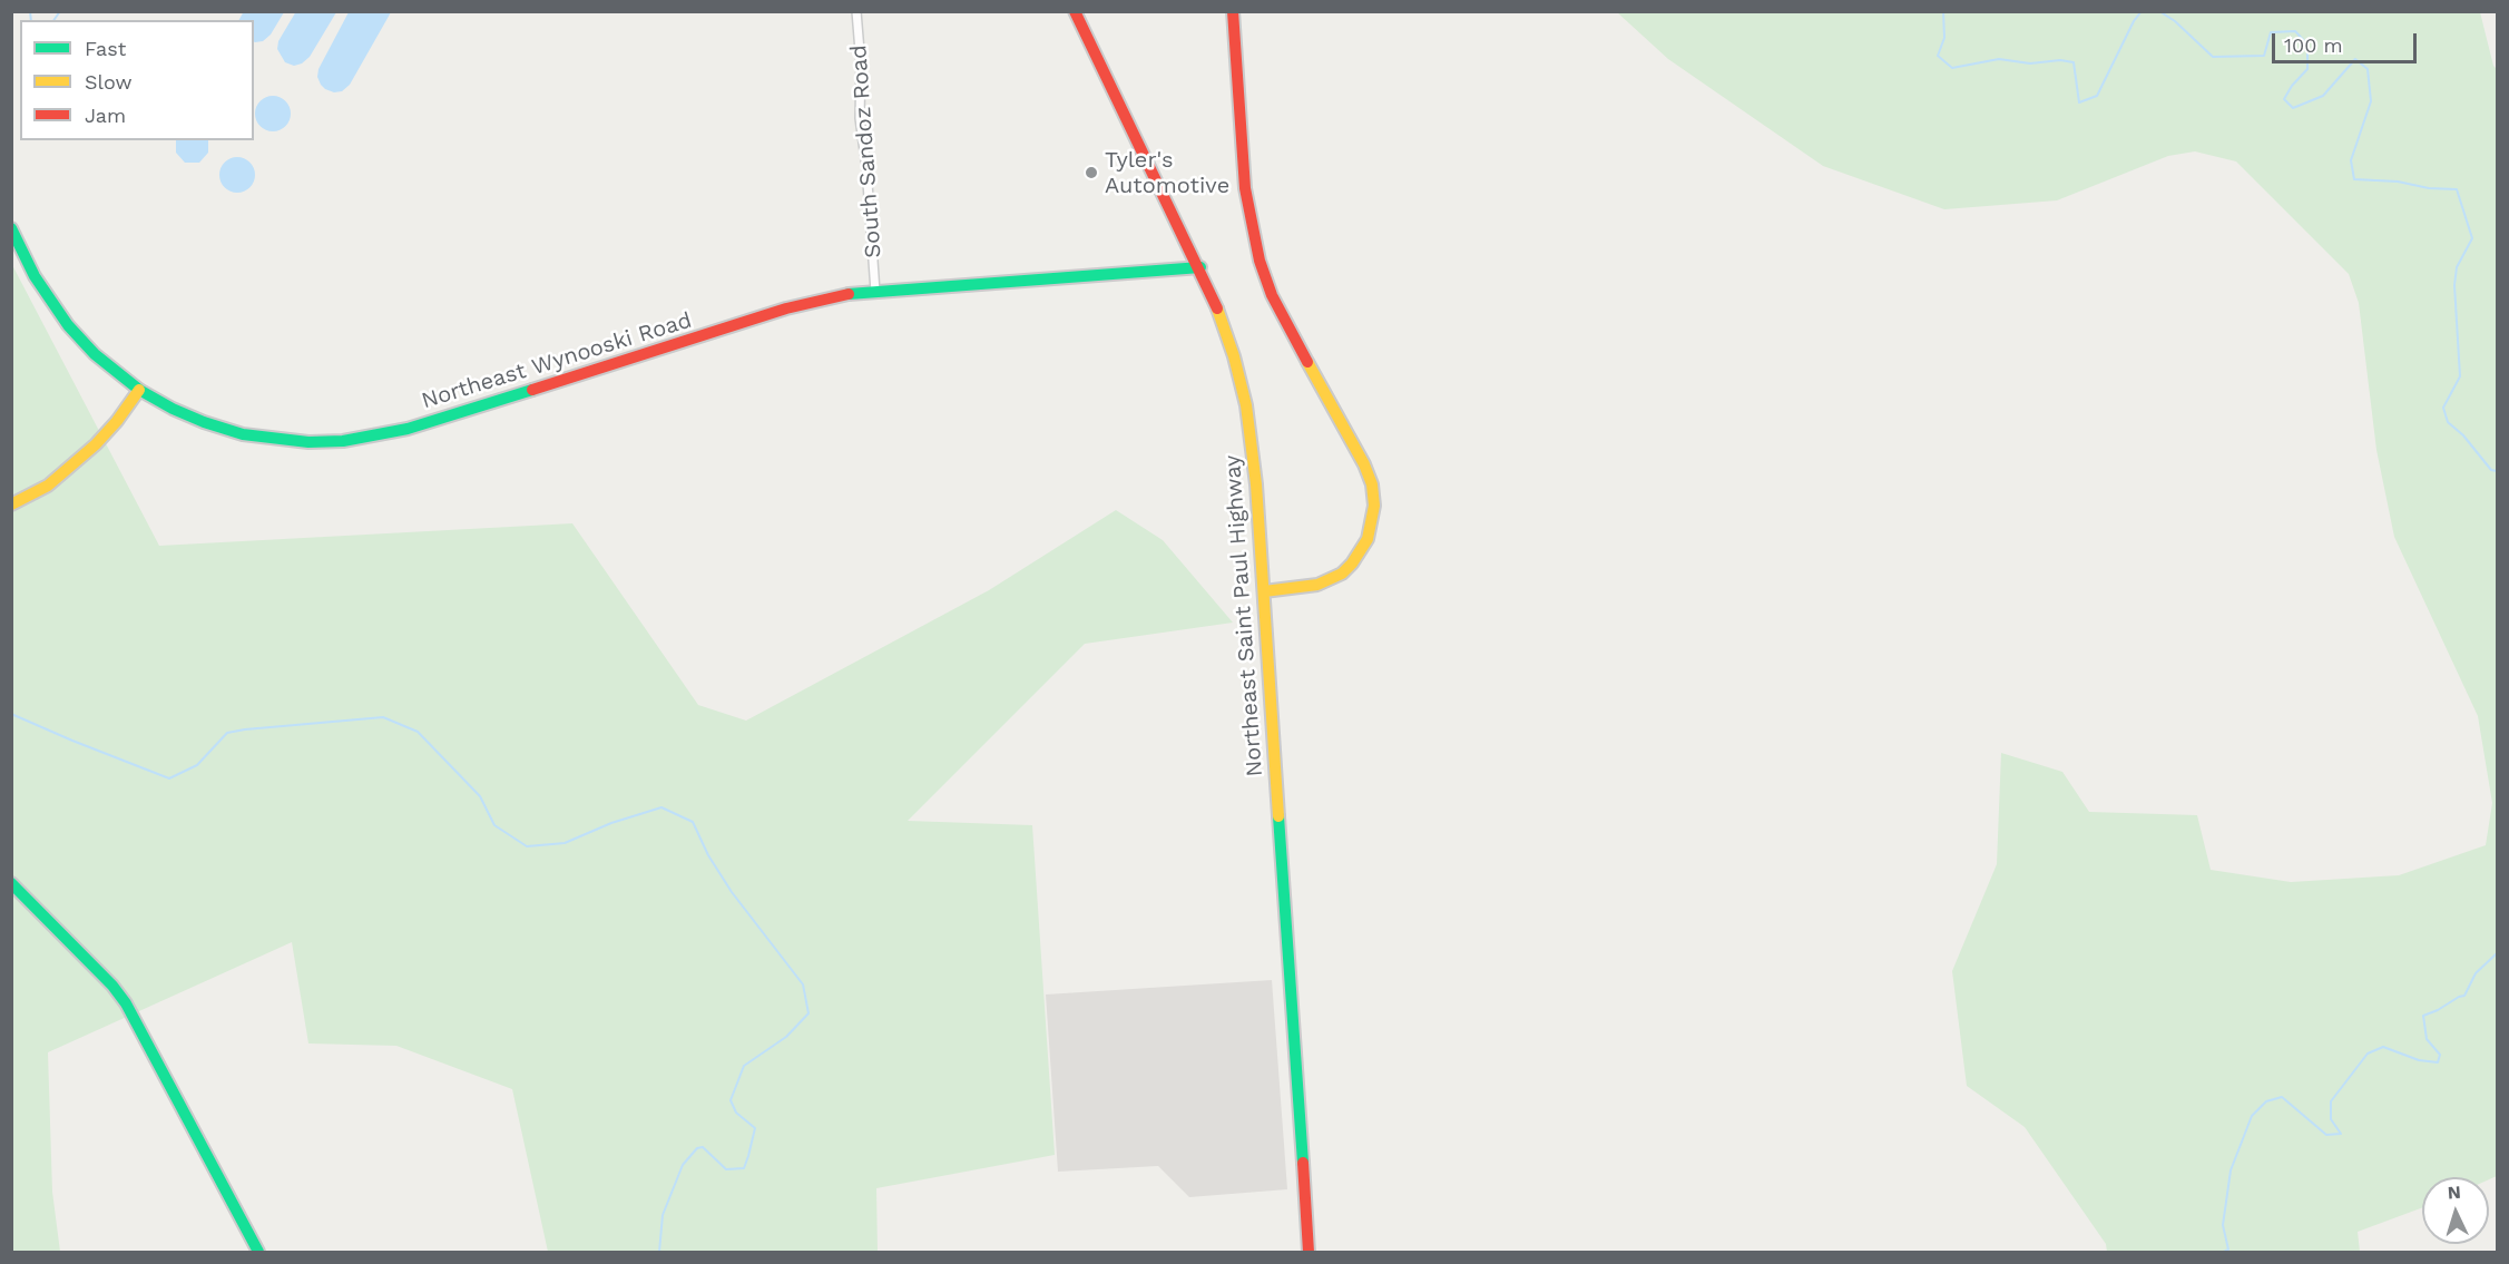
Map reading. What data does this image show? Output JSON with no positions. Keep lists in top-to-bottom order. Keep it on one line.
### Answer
{"streets":{"main road":["Northeast Wynooski Road","Northeast Saint Paul Highway"],"street":["South Sandoz Road"]},"crossings":[["South Sandoz Road","Northeast Wynooski Road"],["Northeast Wynooski Road","Northeast Saint Paul Highway"]],"places":["Tyler's Automotive"],"legend":["Fast","Slow","Jam"],"scale_bar":"100 m","north":"top"}
